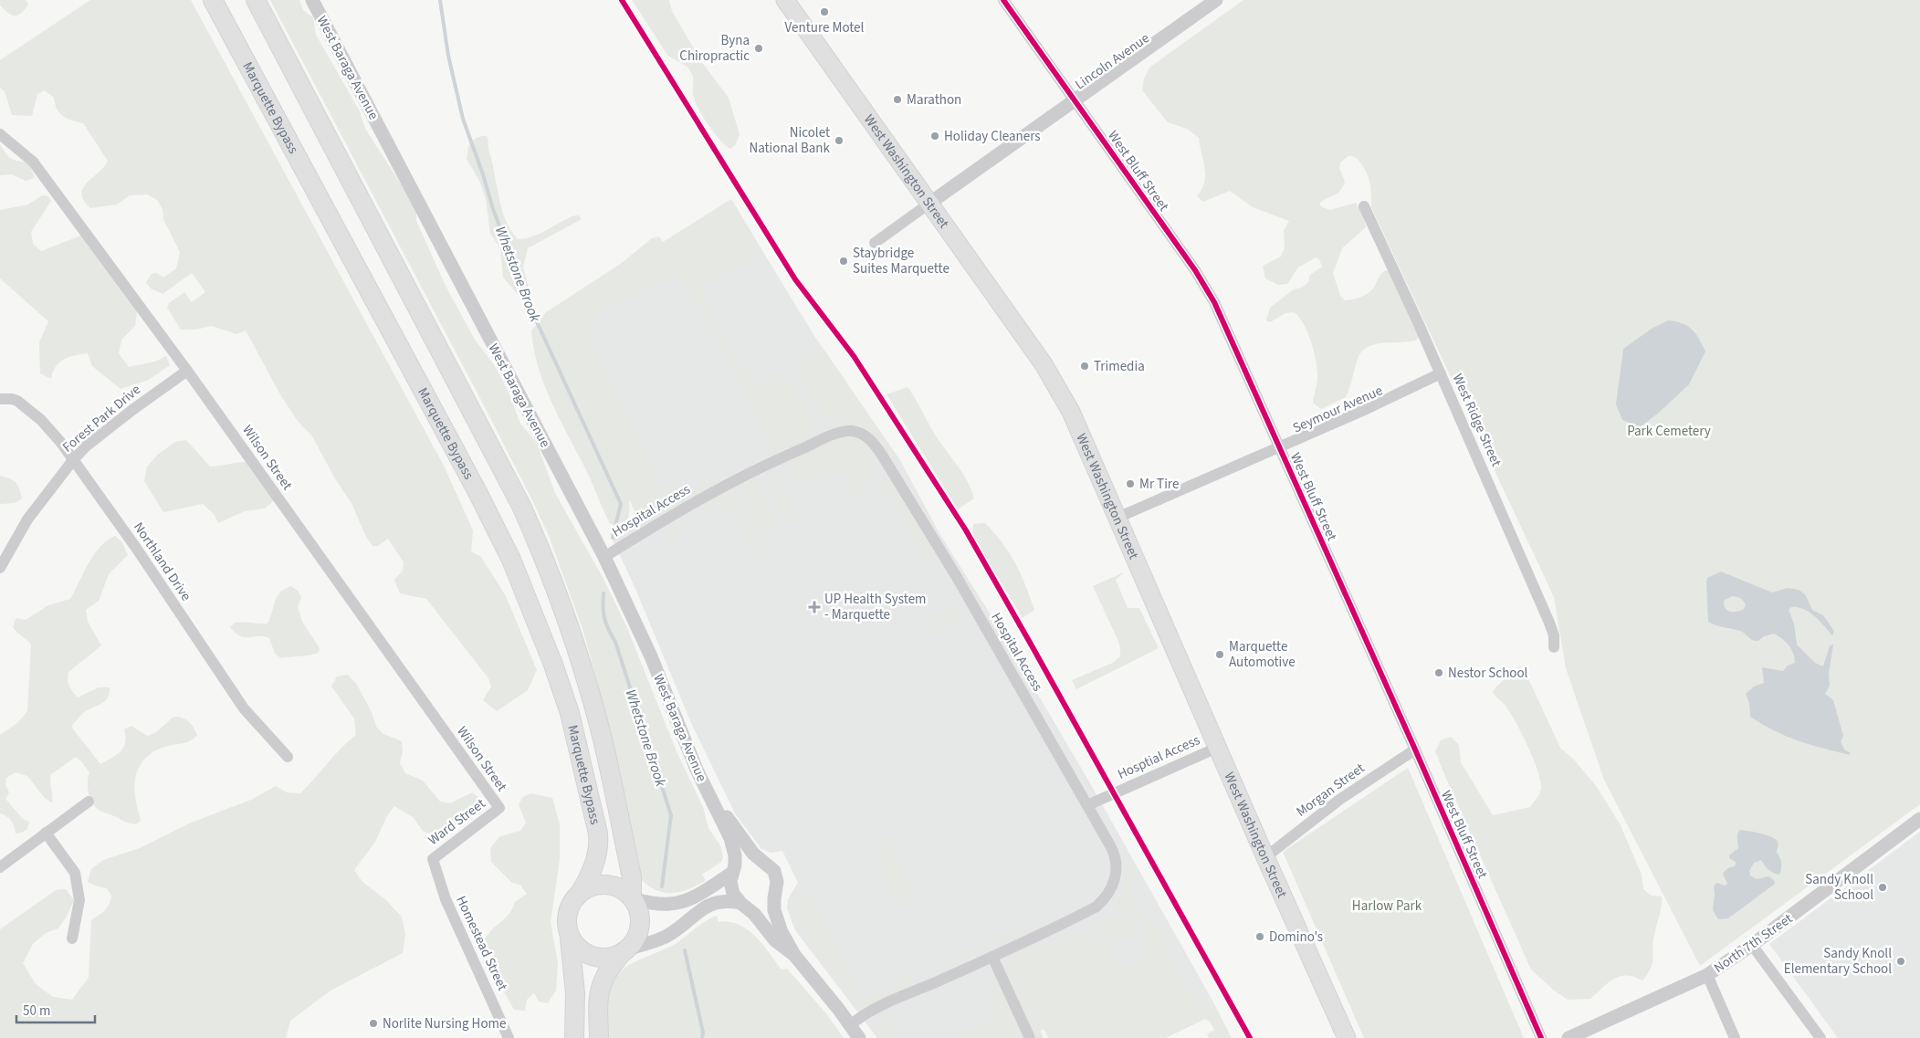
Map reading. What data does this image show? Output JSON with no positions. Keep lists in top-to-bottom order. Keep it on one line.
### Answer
{"streets":{"highway":["Marquette Bypass"],"main road":["West Washington Street"],"street":["Lincoln Avenue","West Baraga Avenue","West Bluff Street","Seymour Avenue","Forest Park Drive","West Ridge Street","Wilson Street","Hospital Access","Northland Drive","Hosptial Access","Morgan Street","Ward Street","Homestead Street","North 7th Street"]},"crossings":[["Lincoln Avenue","West Washington Street"],["Lincoln Avenue","West Bluff Street"],["West Baraga Avenue","Hospital Access"],["West Washington Street","Seymour Avenue"],["West Washington Street","Hosptial Access"],["West Washington Street","Morgan Street"],["West Bluff Street","Seymour Avenue"],["West Bluff Street","Morgan Street"],["Seymour Avenue","West Ridge Street"],["Forest Park Drive","Wilson Street"],["Forest Park Drive","Northland Drive"],["Wilson Street","Ward Street"],["Hospital Access","Hosptial Access"],["Ward Street","Homestead Street"]],"water":["Whetstone Brook"],"parks":["Park Cemetery","Harlow Park"],"places":{"other":["Venture Motel","Byna Chiropractic","Marathon","Holiday Cleaners","Nicolet National Bank","Staybridge Suites Marquette","Trimedia","Mr Tire","Marquette Automotive","Nestor School","Sandy Knoll School","Domino's","Sandy Knoll Elementary School","Norlite Nursing Home"],"health":["UP Health System - Marquette"]},"scale_bar":"50 m"}
